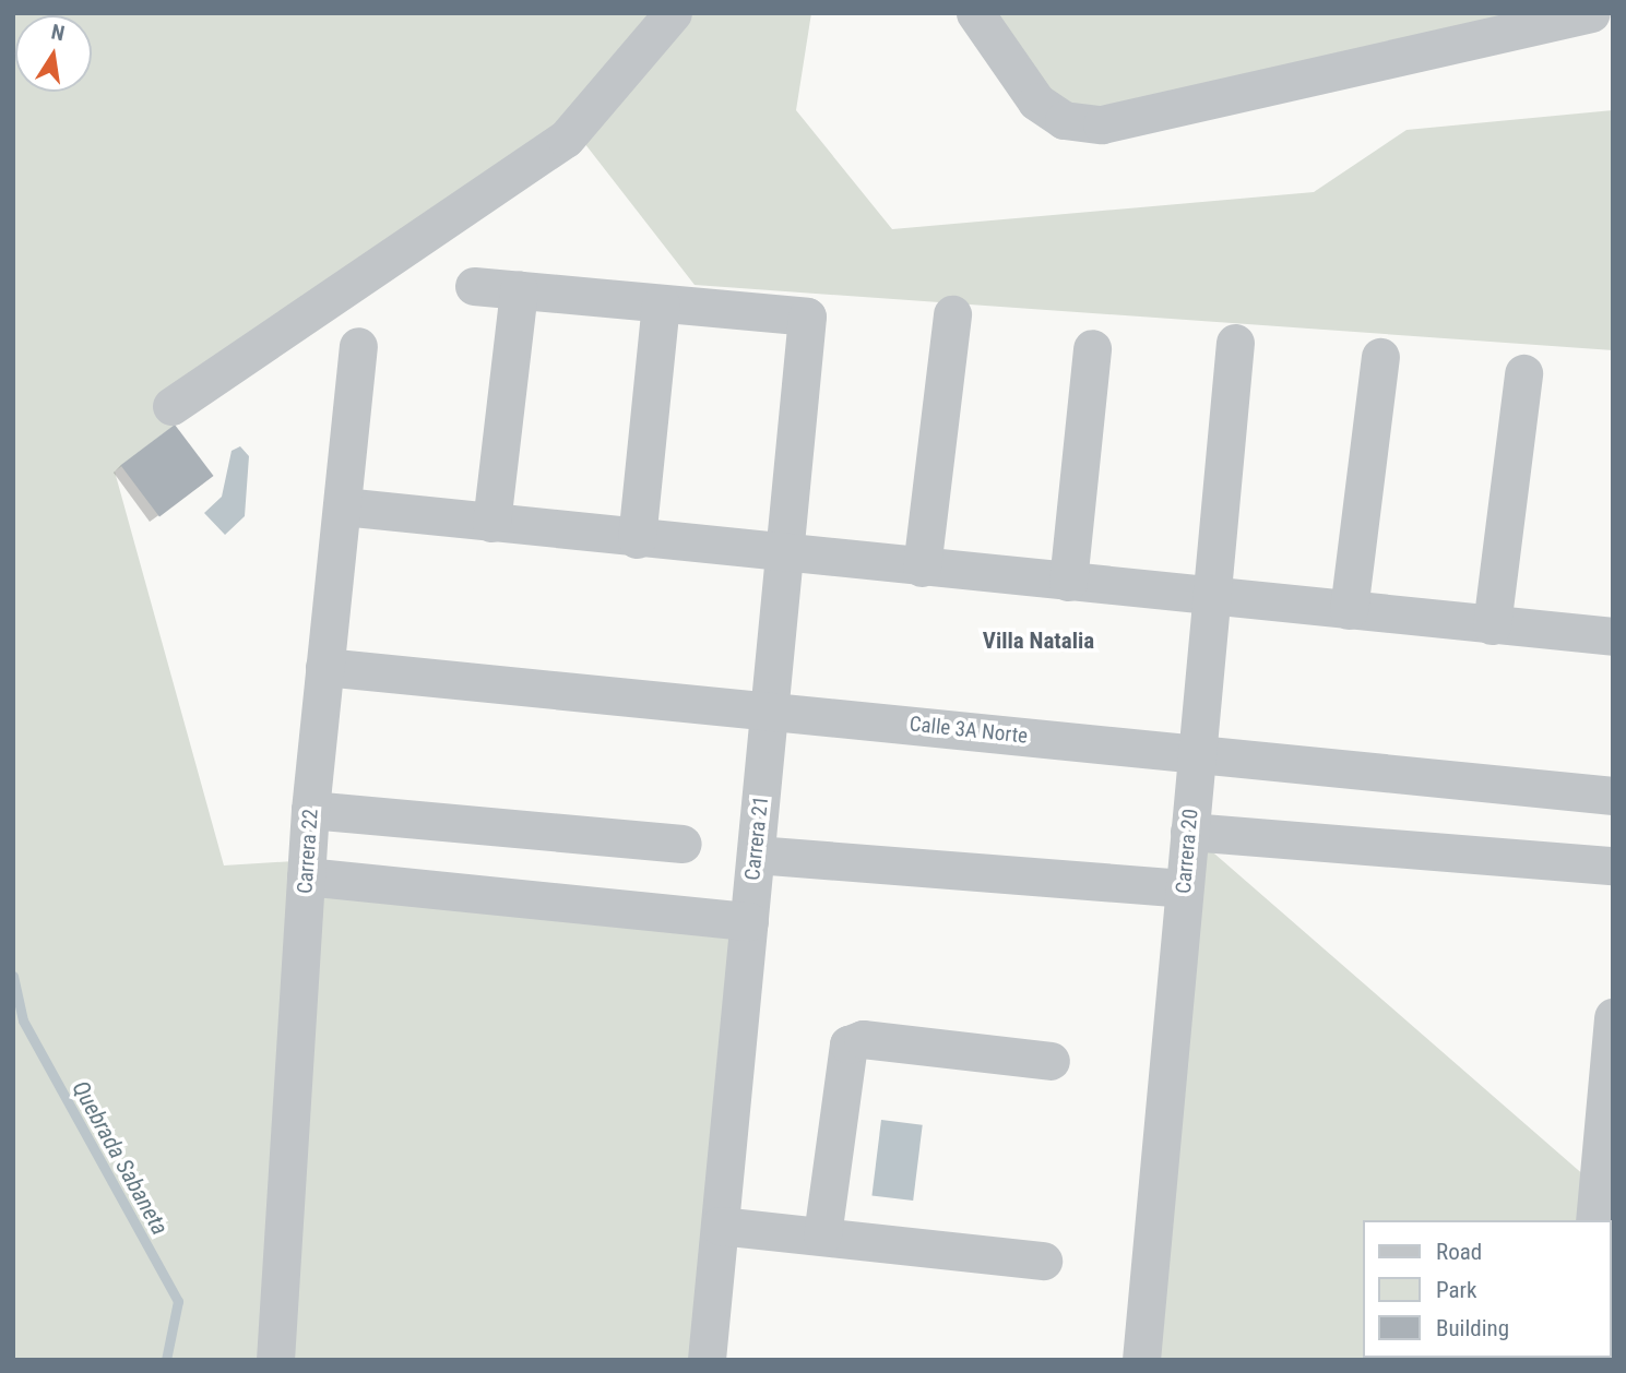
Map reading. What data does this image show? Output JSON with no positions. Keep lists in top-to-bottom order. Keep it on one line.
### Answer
{"streets":{"street":["Calle 3A Norte","Carrera 21","Carrera 22","Carrera 20"]},"crossings":[["Calle 3A Norte","Carrera 21"],["Calle 3A Norte","Carrera 22"],["Calle 3A Norte","Carrera 20"]],"districts":["Villa Natalia"],"water":["Quebrada Sabaneta"],"legend":["Road","Park","Building"],"north":"top"}
